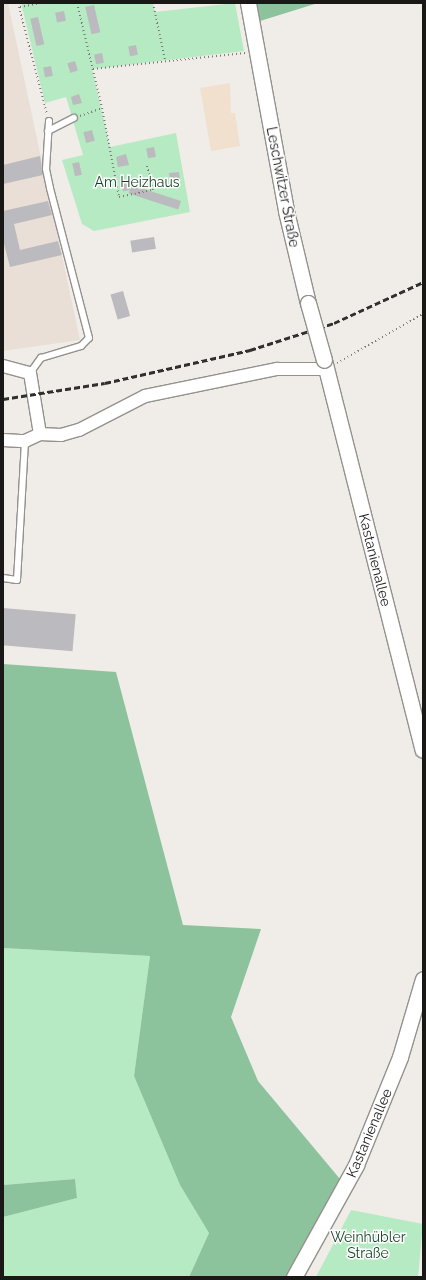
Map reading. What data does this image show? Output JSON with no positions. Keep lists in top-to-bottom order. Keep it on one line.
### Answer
{"streets":{"street":["Leschwitzer Straße","Kastanienallee"]},"crossings":[["Leschwitzer Straße","Kastanienallee"]],"parks":["Am Heizhaus","Weinhübler Straße"]}
